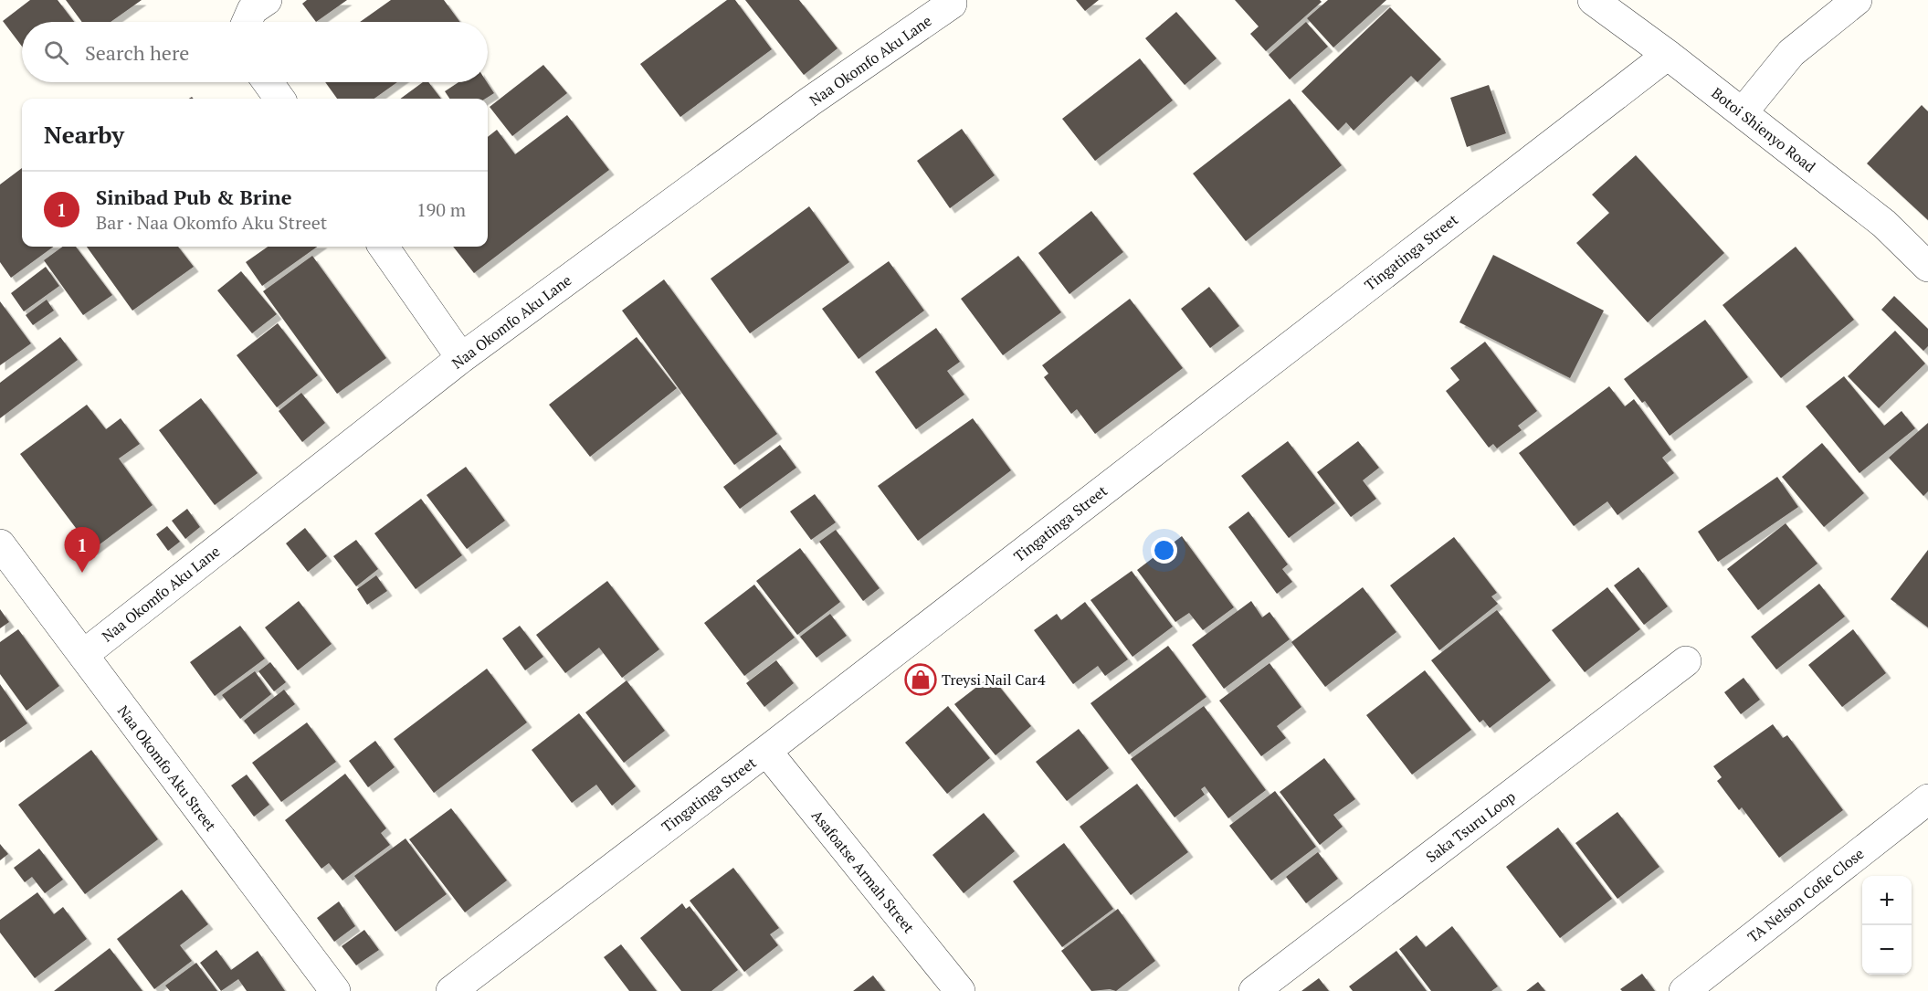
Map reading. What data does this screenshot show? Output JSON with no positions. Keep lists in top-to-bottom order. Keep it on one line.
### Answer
{"streets":{"street":["Naa Okomfo Aku Lane","Botoi Shienyo Road","Tingatinga Street","Naa Okomfo Aku Street","Saka Tsuru Loop","Asafoatse Armah Street","TA Nelson Cofie Close"]},"crossings":[["Naa Okomfo Aku Lane","Naa Okomfo Aku Street"],["Botoi Shienyo Road","Tingatinga Street"],["Tingatinga Street","Asafoatse Armah Street"]],"places":{"shop":["Treysi Nail Car4"]},"page":{"search":"Search here","heading":"Nearby","list":[{"mark":"1","name":"Sinibad Pub & Brine","note":"Bar · Naa Okomfo Aku Street","value":"190 m"}],"pins":"1","map_buttons":["+","−"]}}
